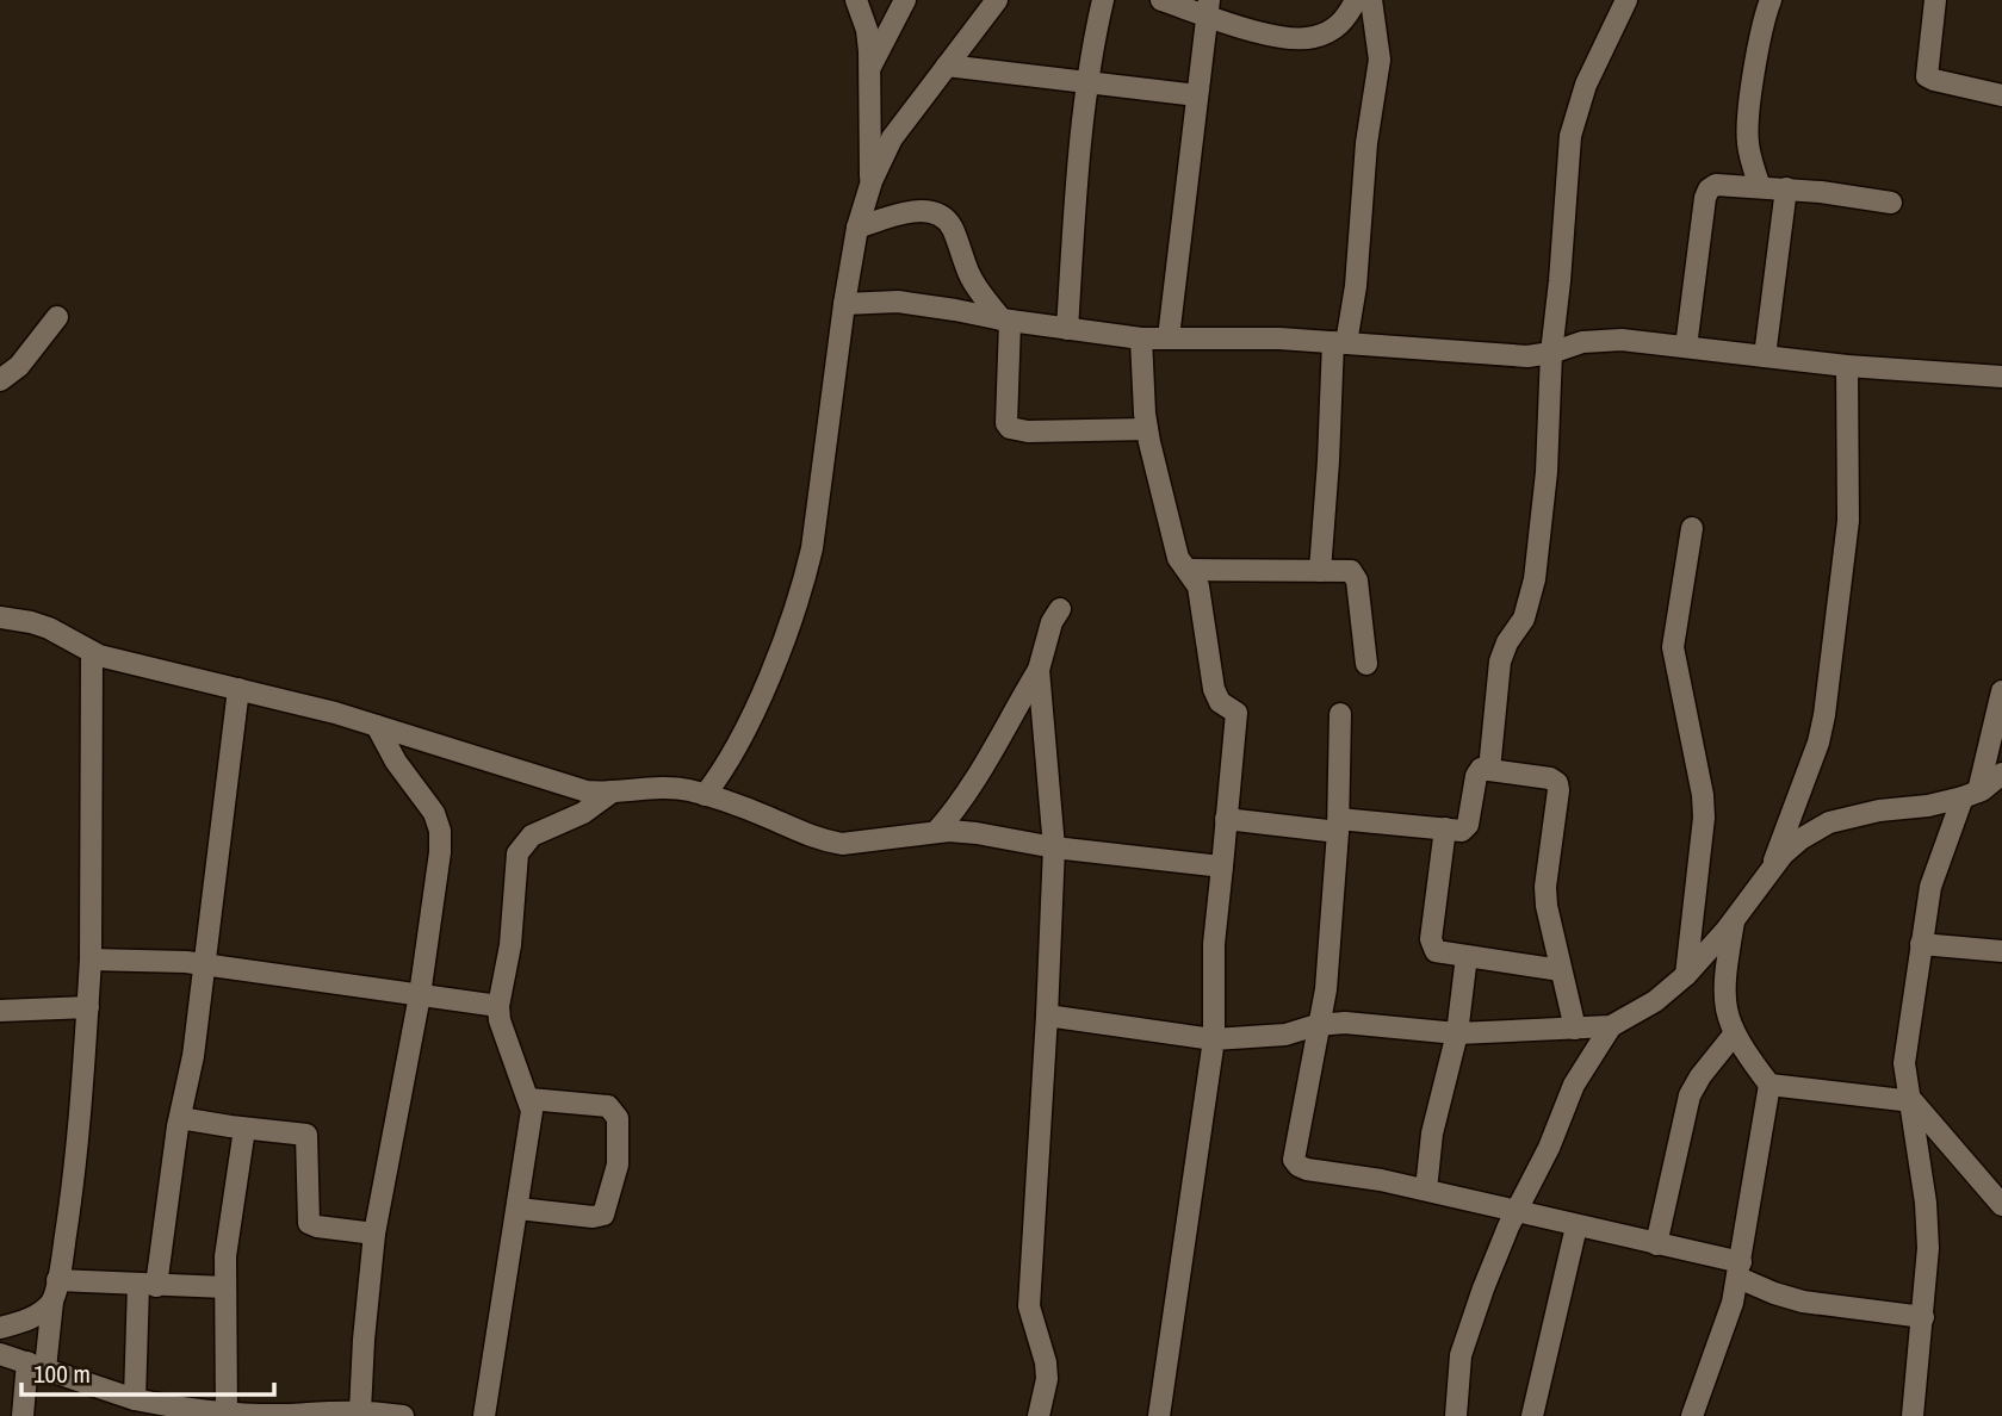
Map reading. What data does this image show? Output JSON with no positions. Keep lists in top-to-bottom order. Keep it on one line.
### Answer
{"scale_bar":"100 m"}
